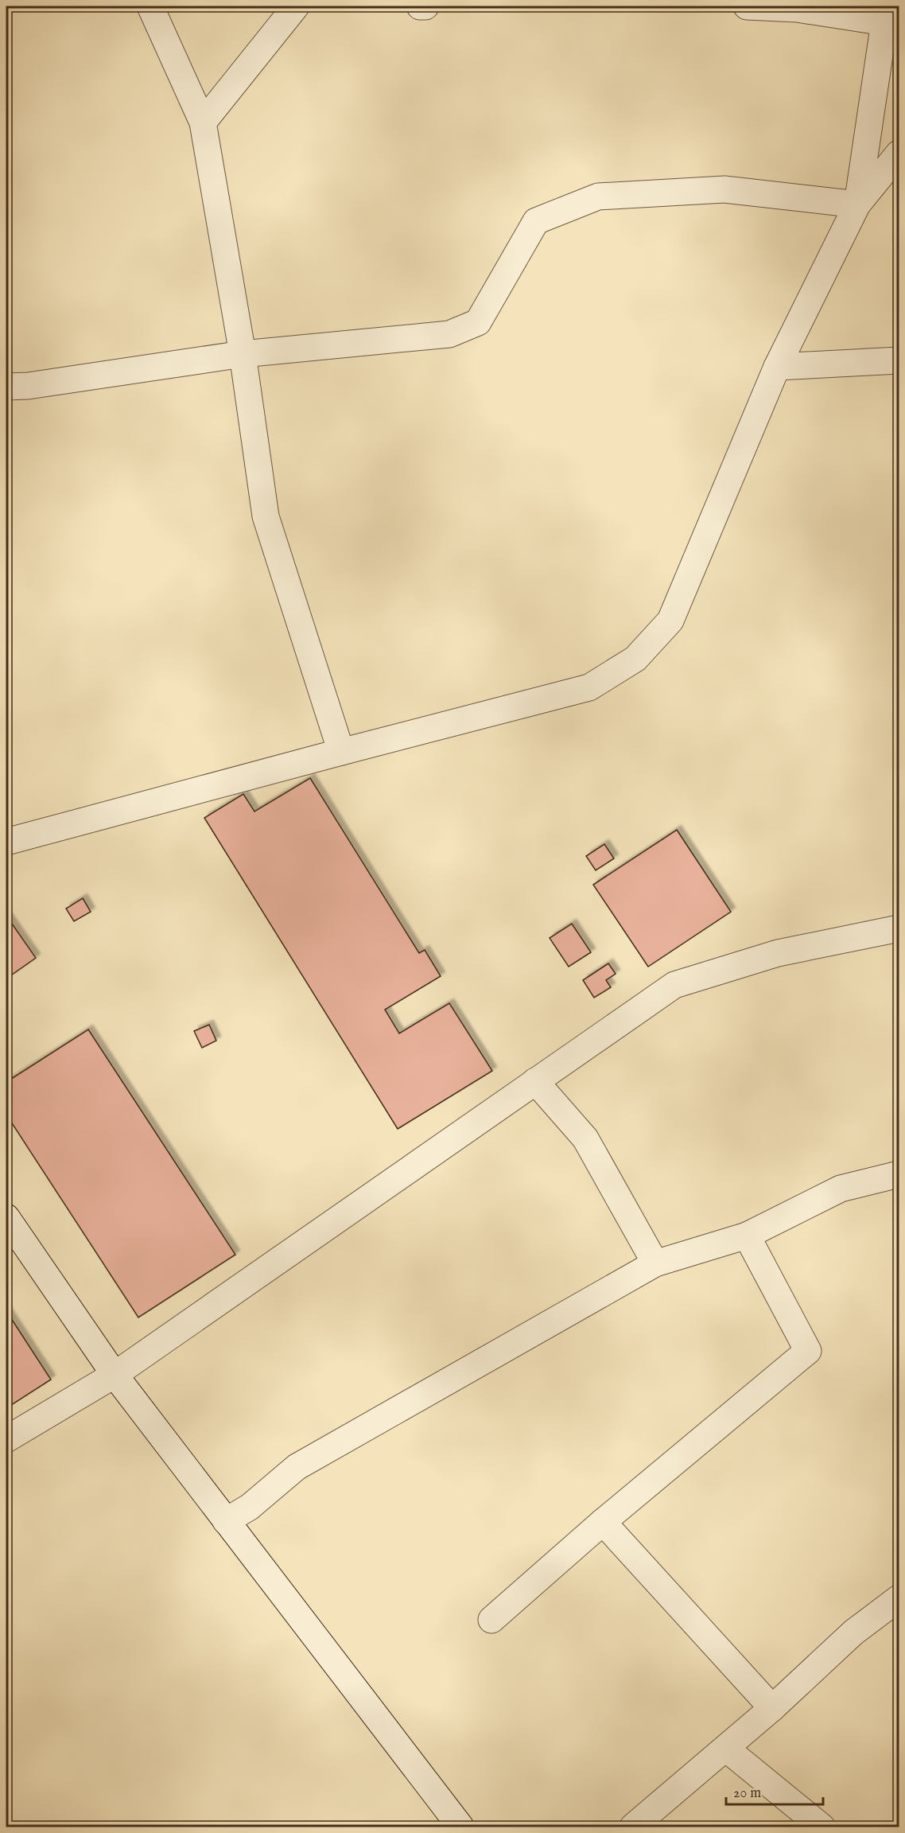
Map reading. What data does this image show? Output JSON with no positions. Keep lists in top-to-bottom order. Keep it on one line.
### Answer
{"scale_bar":"20 m"}
